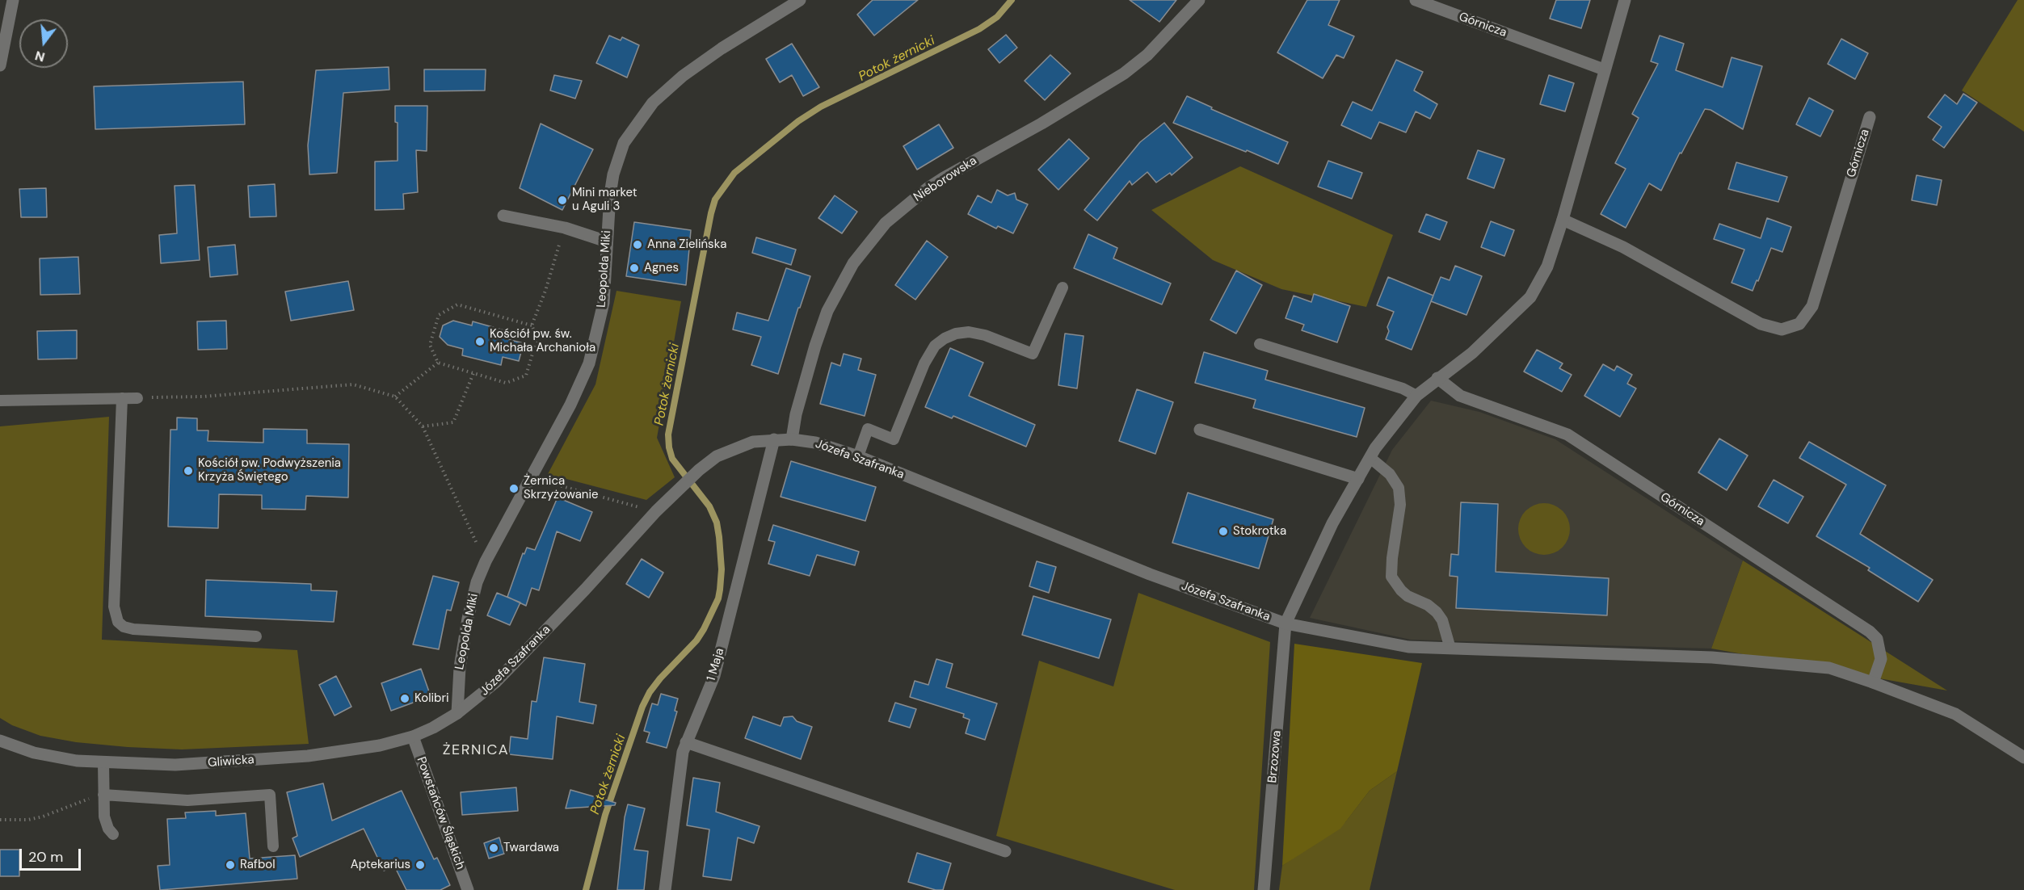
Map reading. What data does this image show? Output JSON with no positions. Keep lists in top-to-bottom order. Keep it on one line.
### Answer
{"streets":{"street":["Górnicza","Nieborowska","Leopolda Miki","Józefa Szafranka","1 Maja","Brzozowa","Gliwicka","Powstańców Śląskich"]},"crossings":[["Górnicza","Józefa Szafranka"],["Nieborowska","Józefa Szafranka"],["Leopolda Miki","Józefa Szafranka"],["Leopolda Miki","Gliwicka"],["Józefa Szafranka","1 Maja"],["Józefa Szafranka","Brzozowa"],["Józefa Szafranka","Gliwicka"],["Gliwicka","Powstańców Śląskich"]],"districts":["ŻERNICA"],"water":["Potok żernicki"],"places":["Mini market u Aguli 3","Anna Zielińska","Agnes","Kościół pw. św. Michała Archanioła","Kościół pw. Podwyższenia Krzyża Świętego","Żernica Skrzyżowanie","Stokrotka","Kolibri","Twardawa","Rafbol","Aptekarius"],"scale_bar":"20 m","north":"bottom"}
